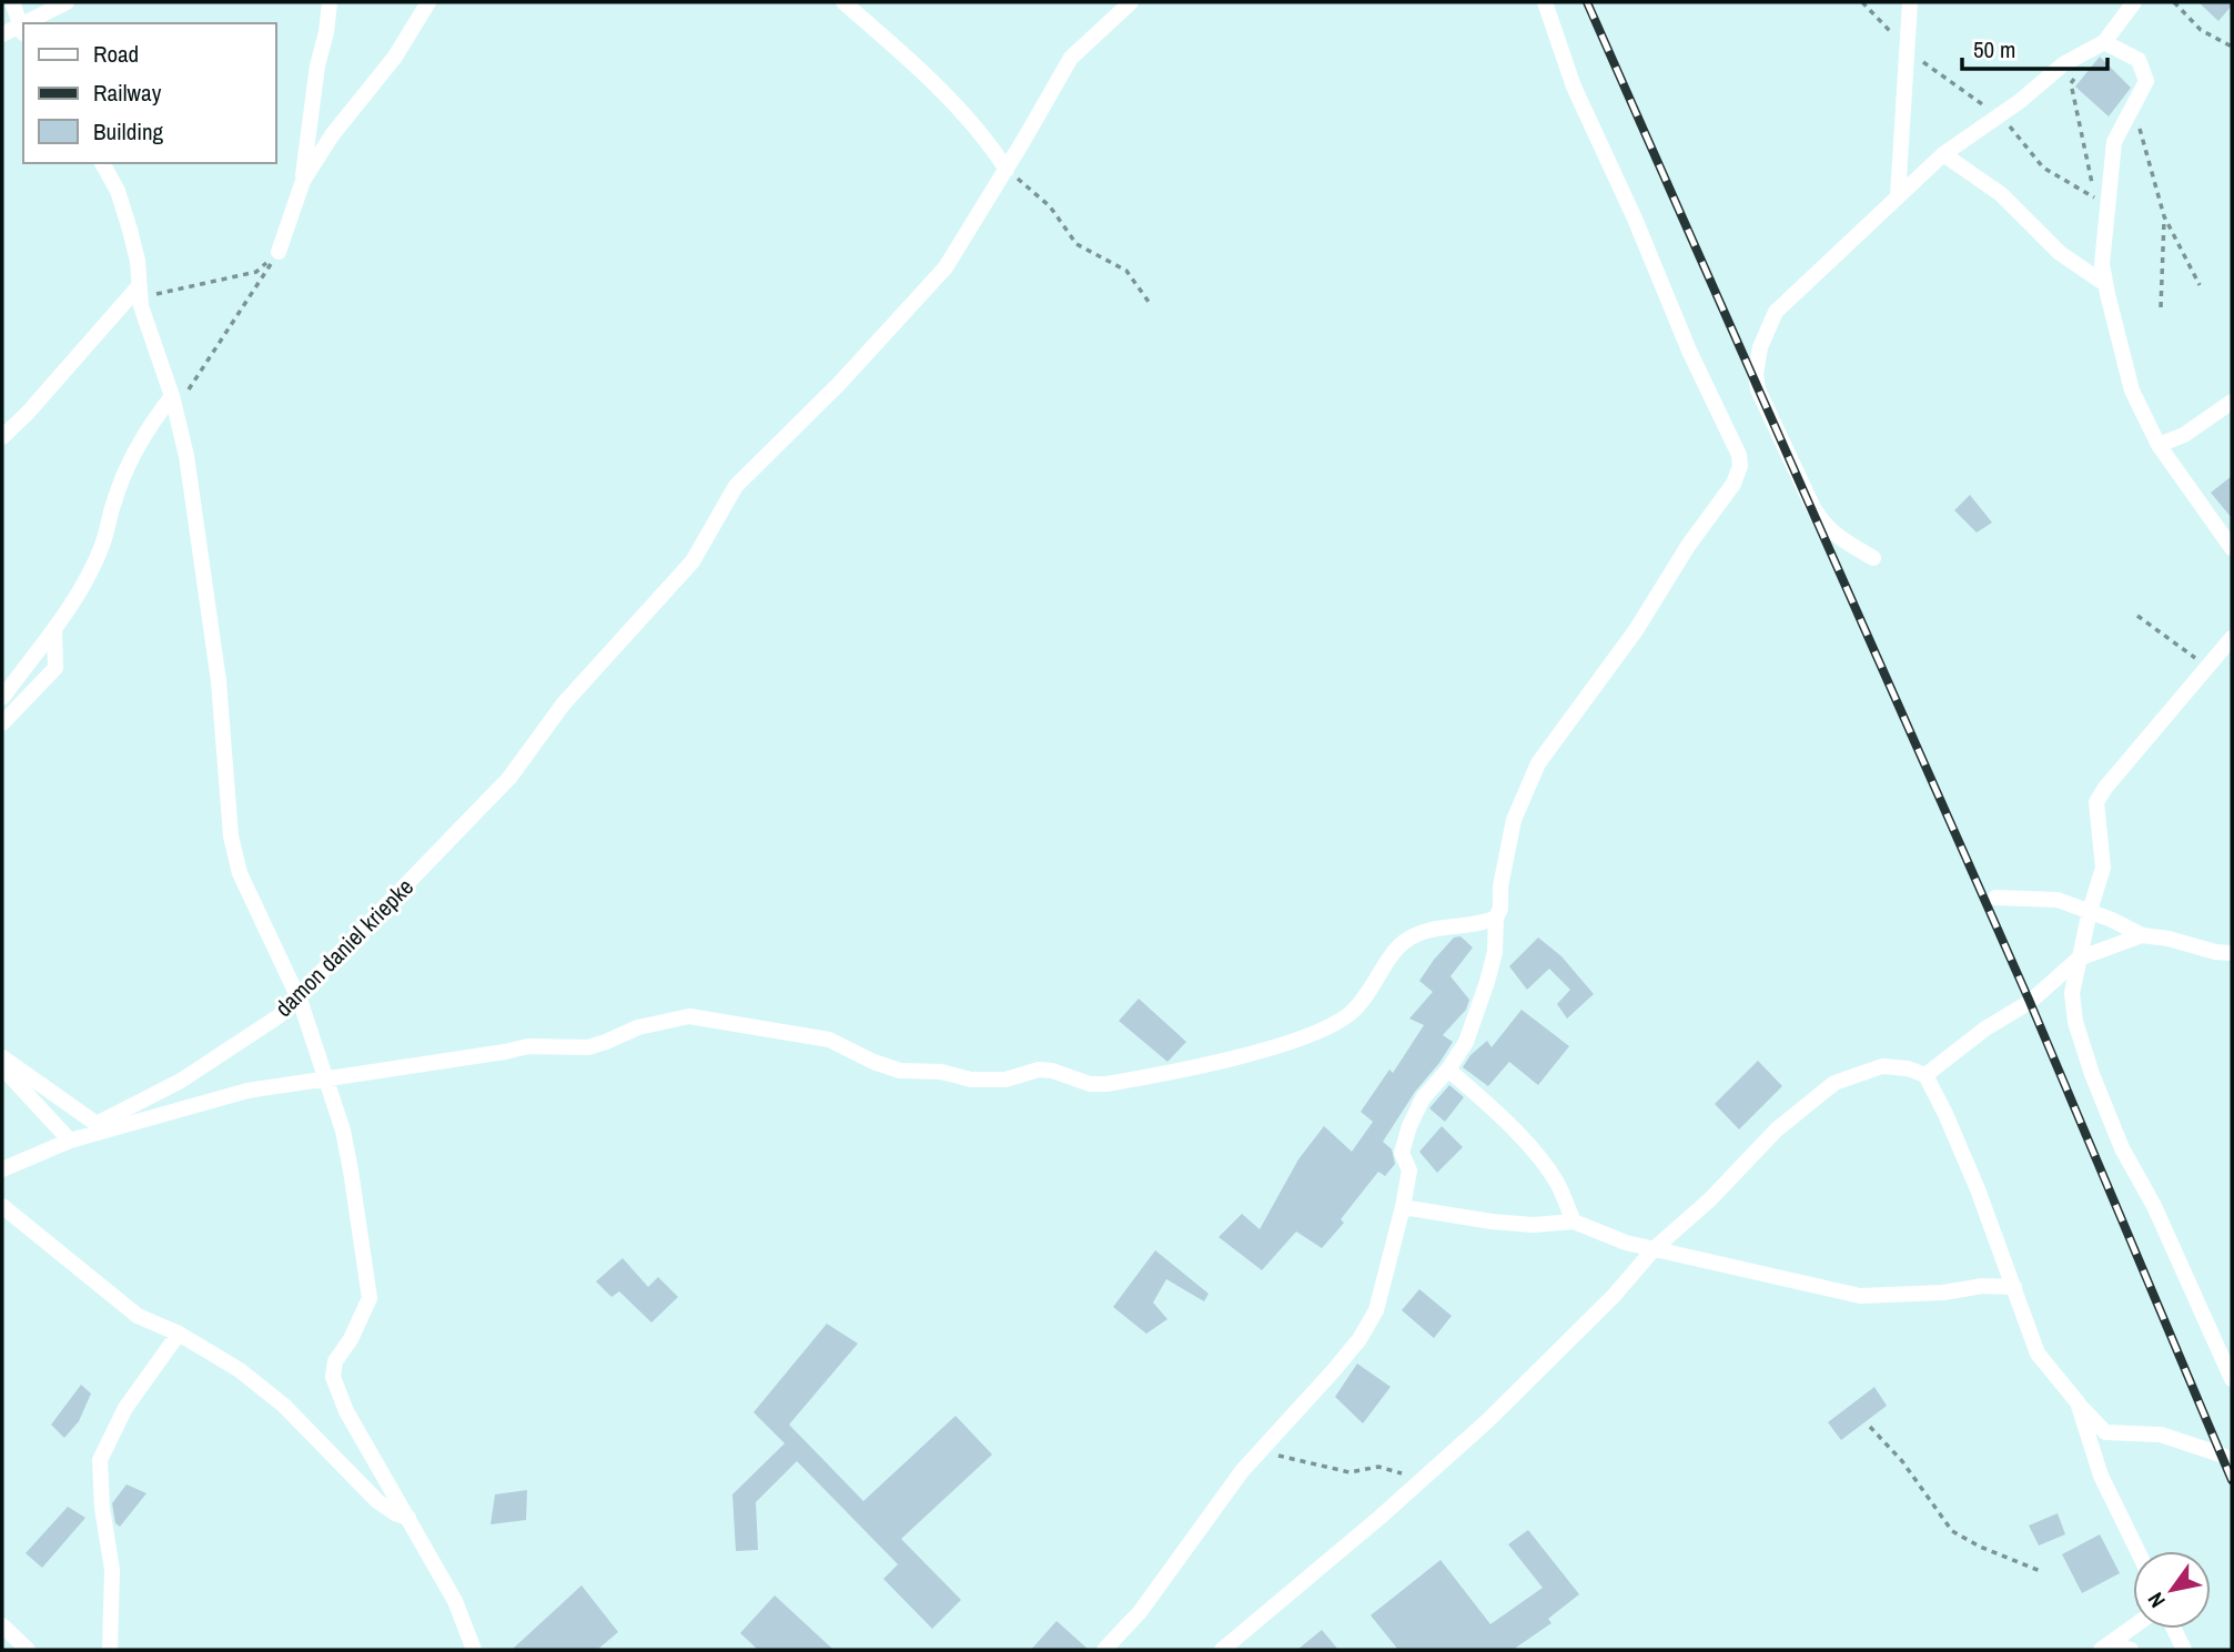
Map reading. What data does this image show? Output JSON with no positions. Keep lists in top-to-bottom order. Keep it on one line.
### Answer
{"streets":{"street":["damon daniel kriepke"]},"legend":["Road","Railway","Building"],"scale_bar":"50 m","north":"bottom left"}
